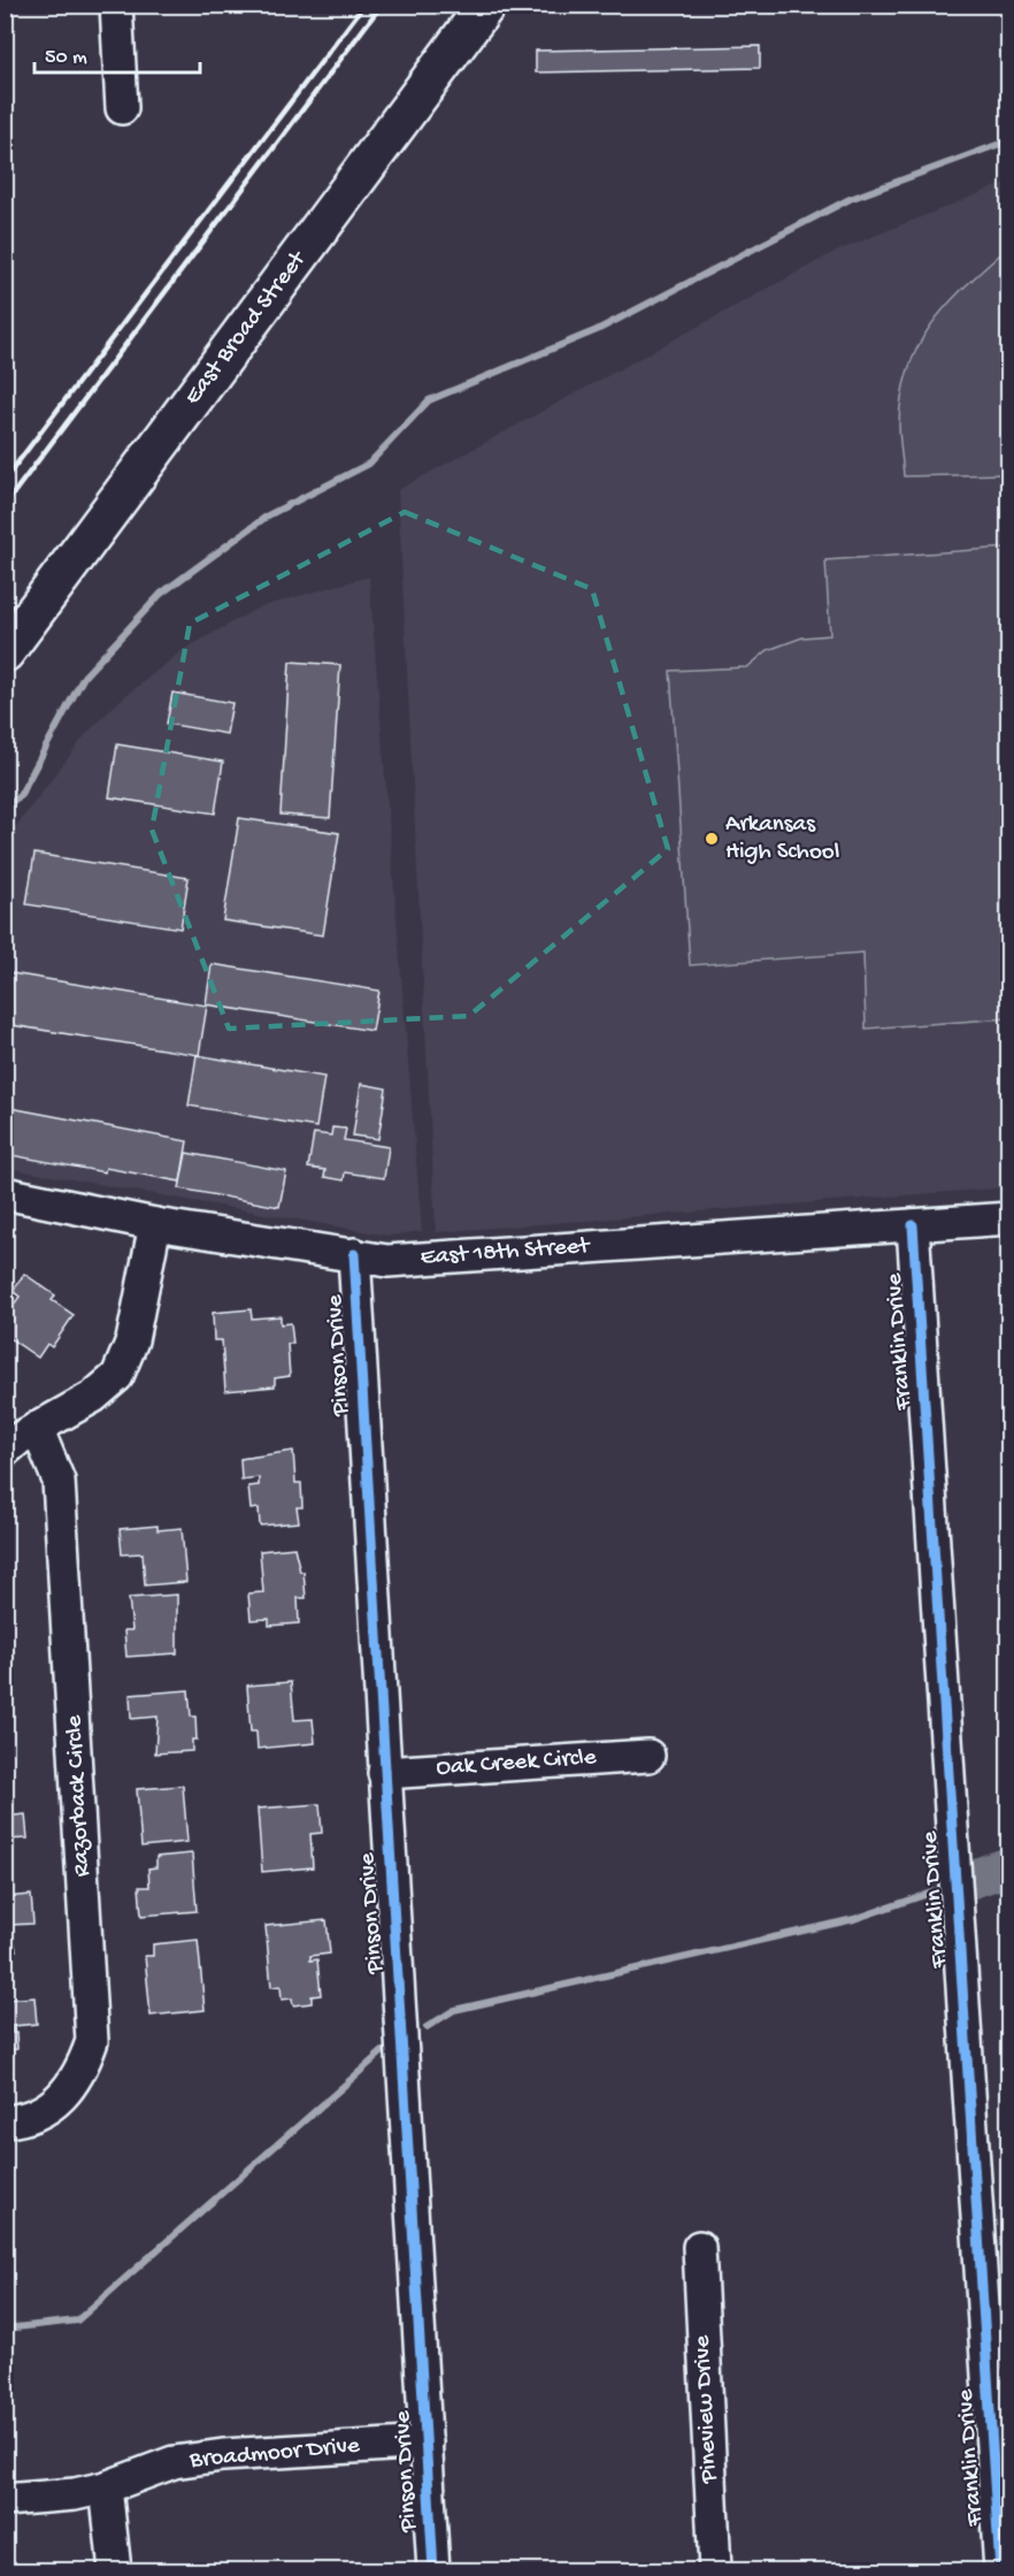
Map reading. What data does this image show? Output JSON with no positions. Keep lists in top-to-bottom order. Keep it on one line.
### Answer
{"streets":{"main road":["East Broad Street"],"street":["East 18th Street","Franklin Drive","Pinson Drive","Oak Creek Circle","Razorback Circle","Pineview Drive","Broadmoor Drive"]},"crossings":[["East 18th Street","Franklin Drive"],["East 18th Street","Pinson Drive"],["Pinson Drive","Oak Creek Circle"],["Pinson Drive","Broadmoor Drive"]],"places":["Arkansas High School"],"scale_bar":"50 m"}
